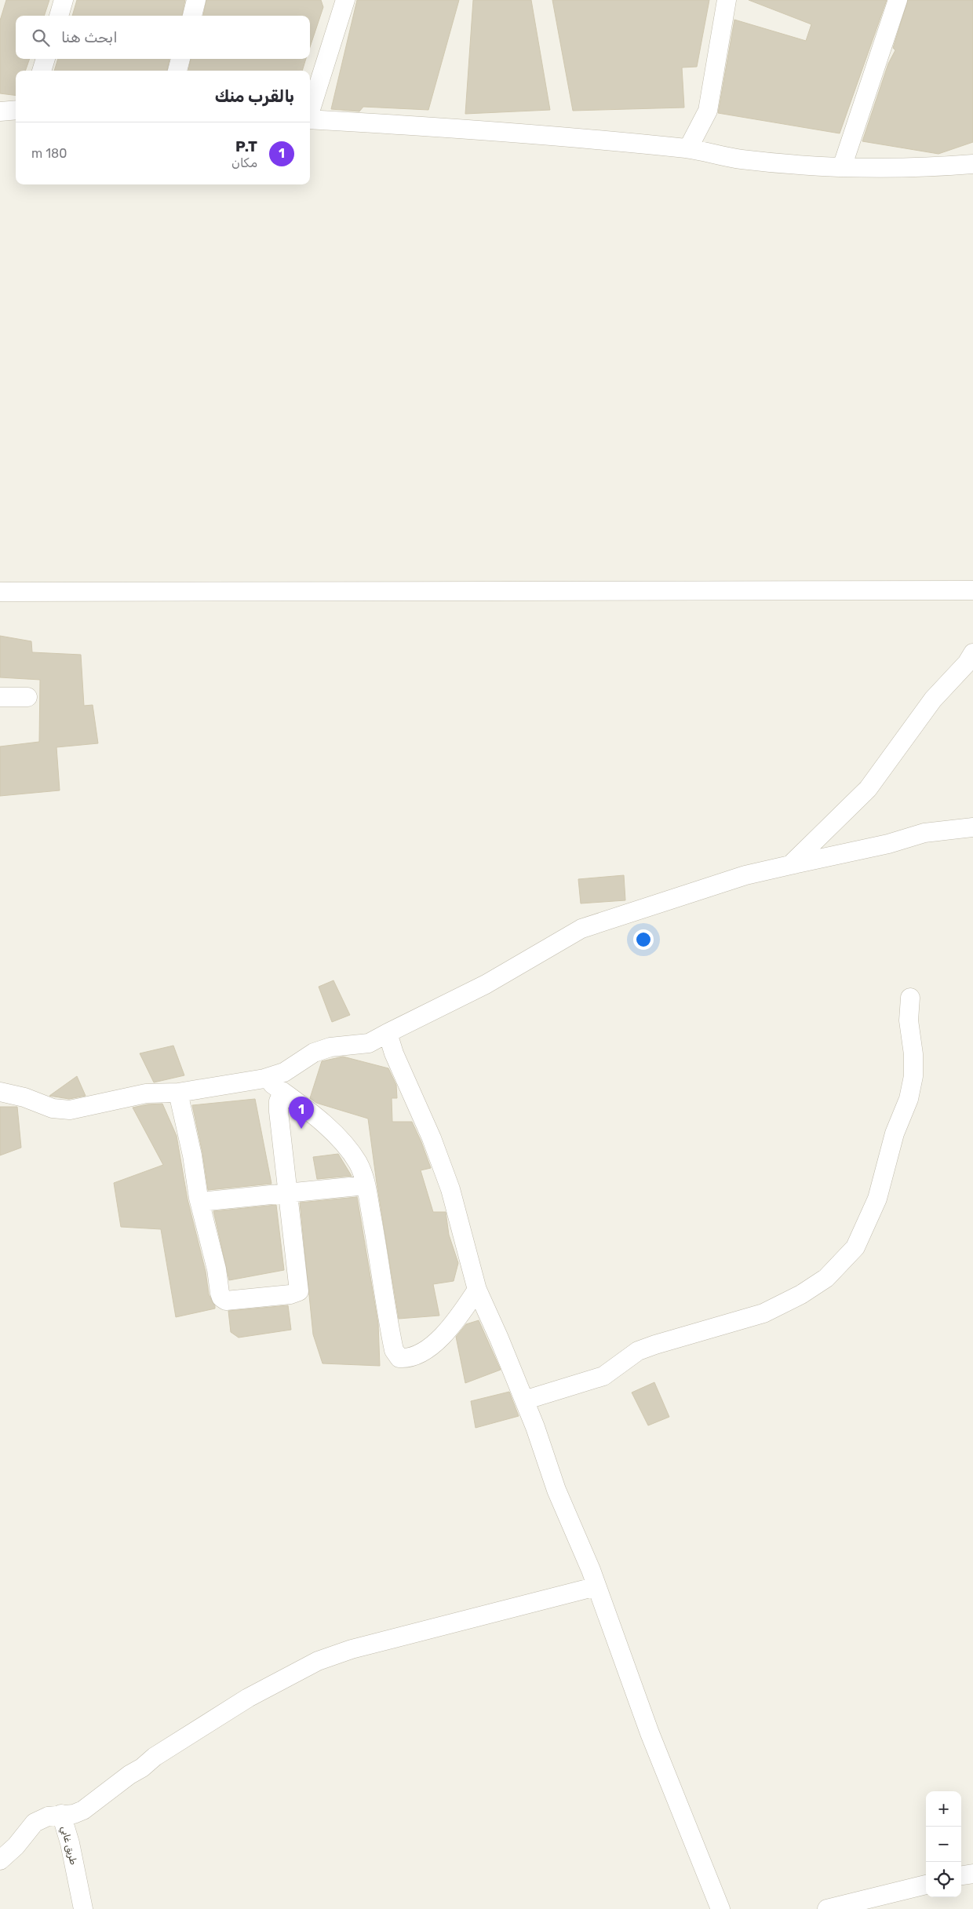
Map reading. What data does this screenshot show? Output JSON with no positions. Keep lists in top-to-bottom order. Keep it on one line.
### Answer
{"streets":{"street":["طريق غابي"]},"page":{"search":"ابحث هنا","heading":"بالقرب منك","list":[{"mark":"1","name":"P.T","note":"مكان","value":"180 m"}],"pins":"1","map_buttons":["+","−"]}}
